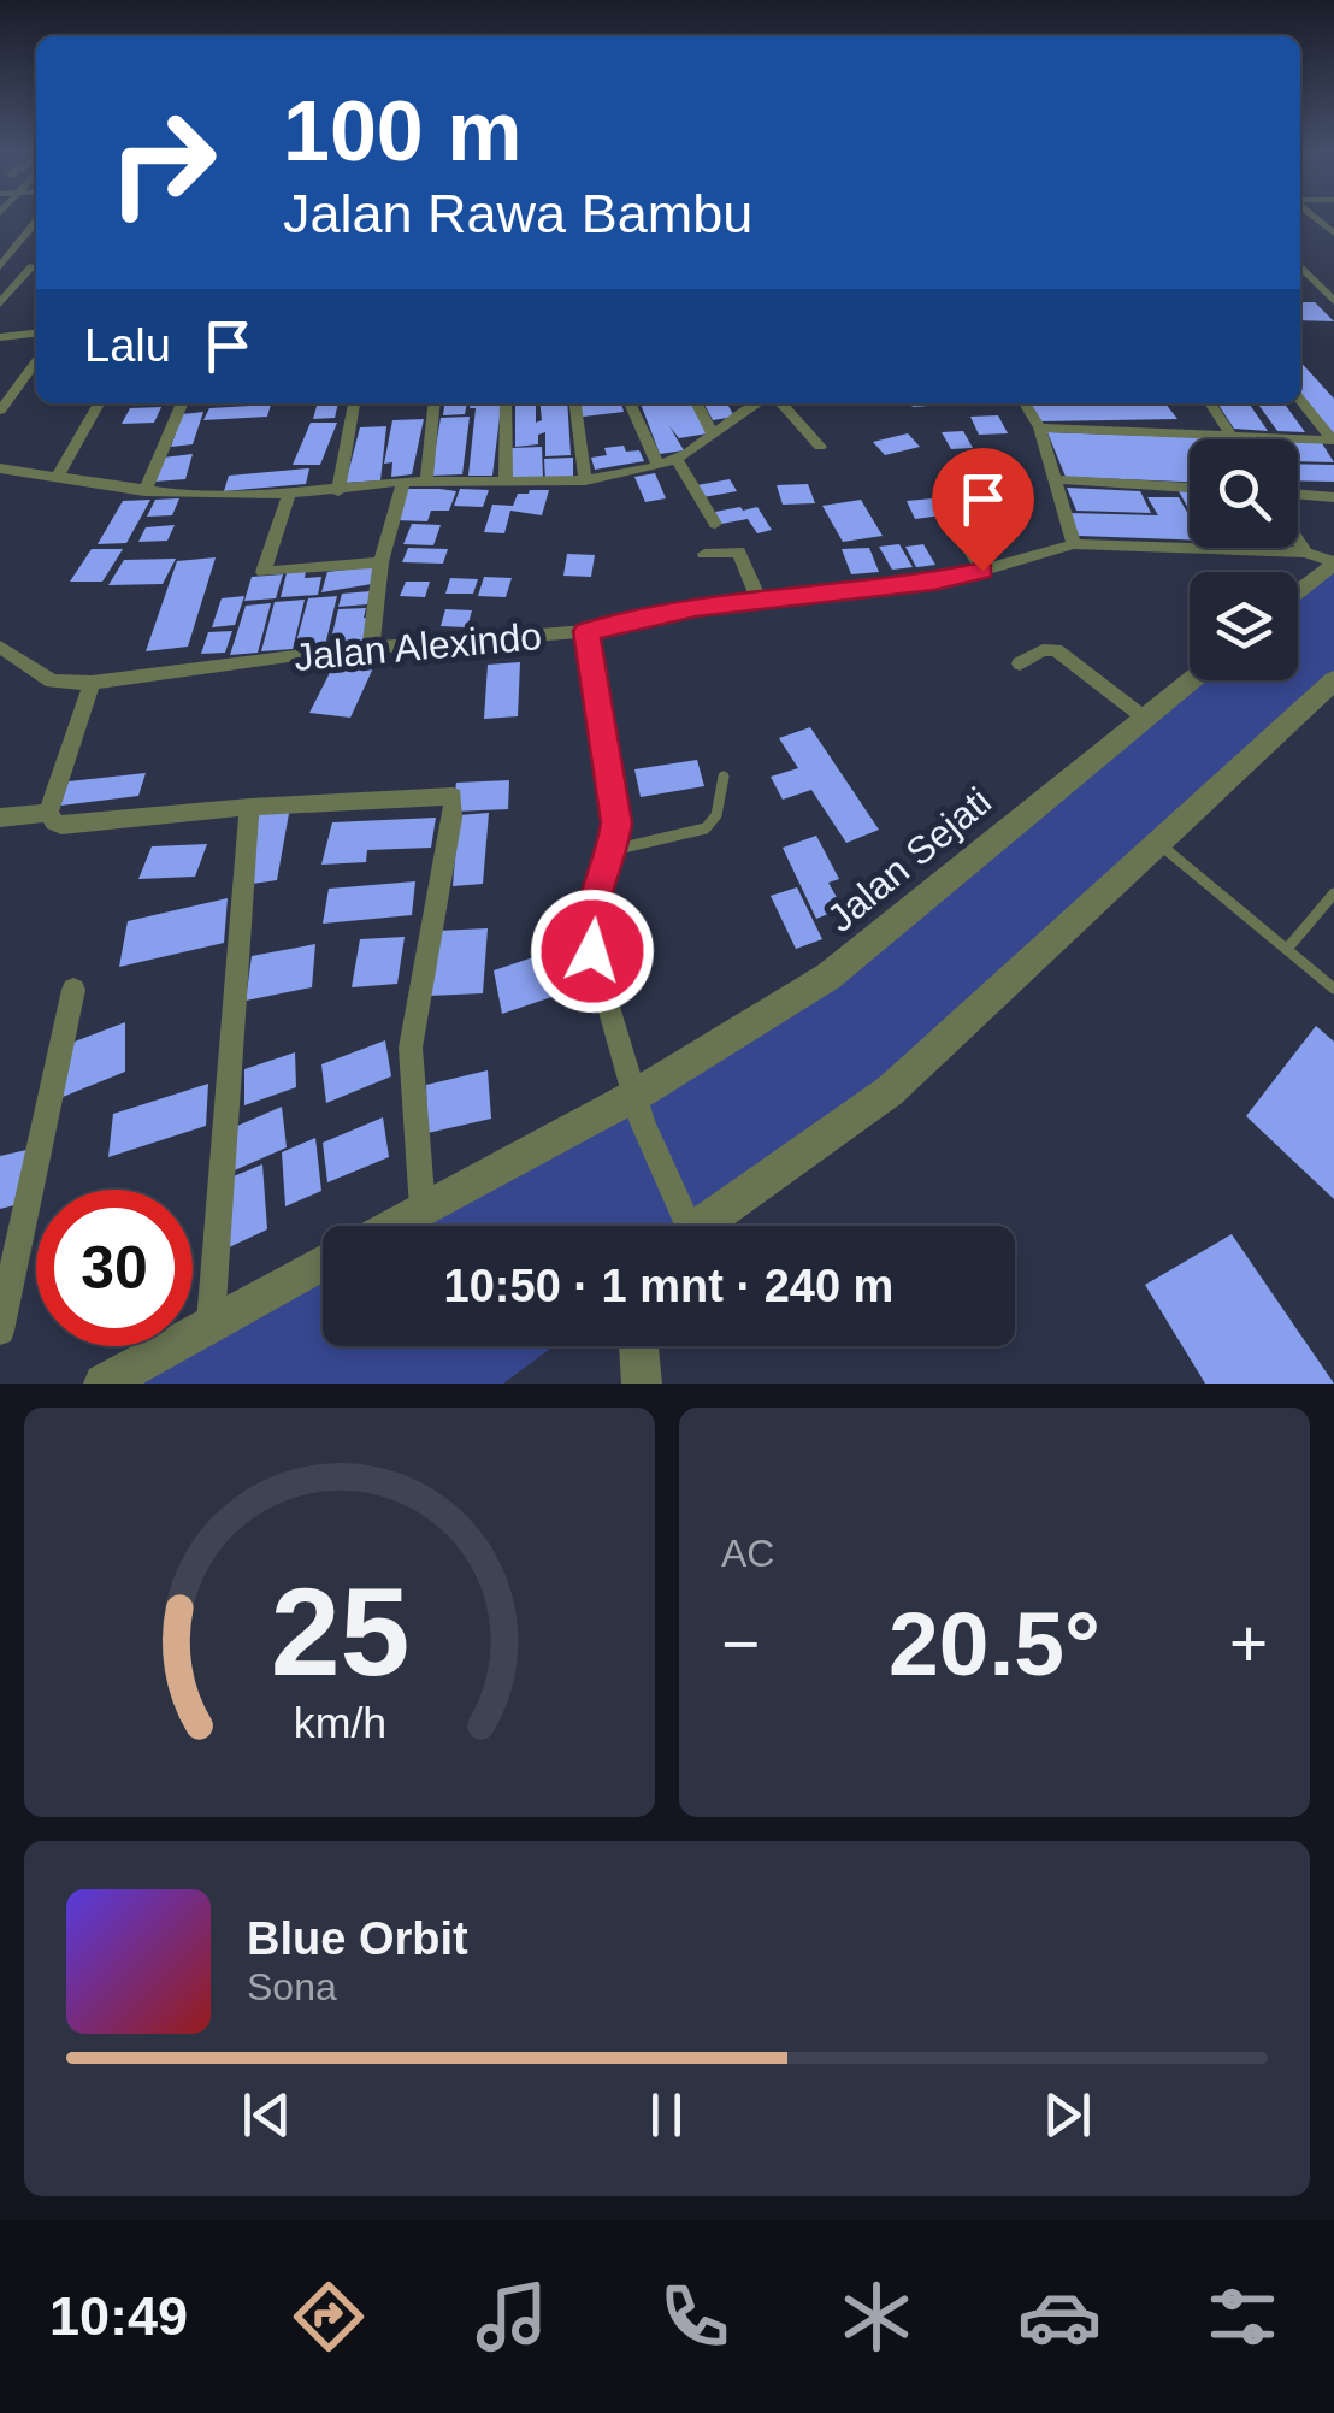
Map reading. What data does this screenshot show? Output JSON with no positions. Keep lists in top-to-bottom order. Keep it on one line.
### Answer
{"streets":{"street":["Jalan Alexindo","Jalan Sejati"]},"crossings":[["Jalan Alexindo","Jalan Sejati"]],"page":{"turn":["100 m","Jalan Rawa Bambu"],"then":"Lalu","limit":"30","trip":"10:50 · 1 mnt · 240 m","tile":"AC","heat":["−","20.5°","+"],"song":["Blue Orbit","Sona"],"tabs":"10:49","gauge":["25","km/h"]}}
